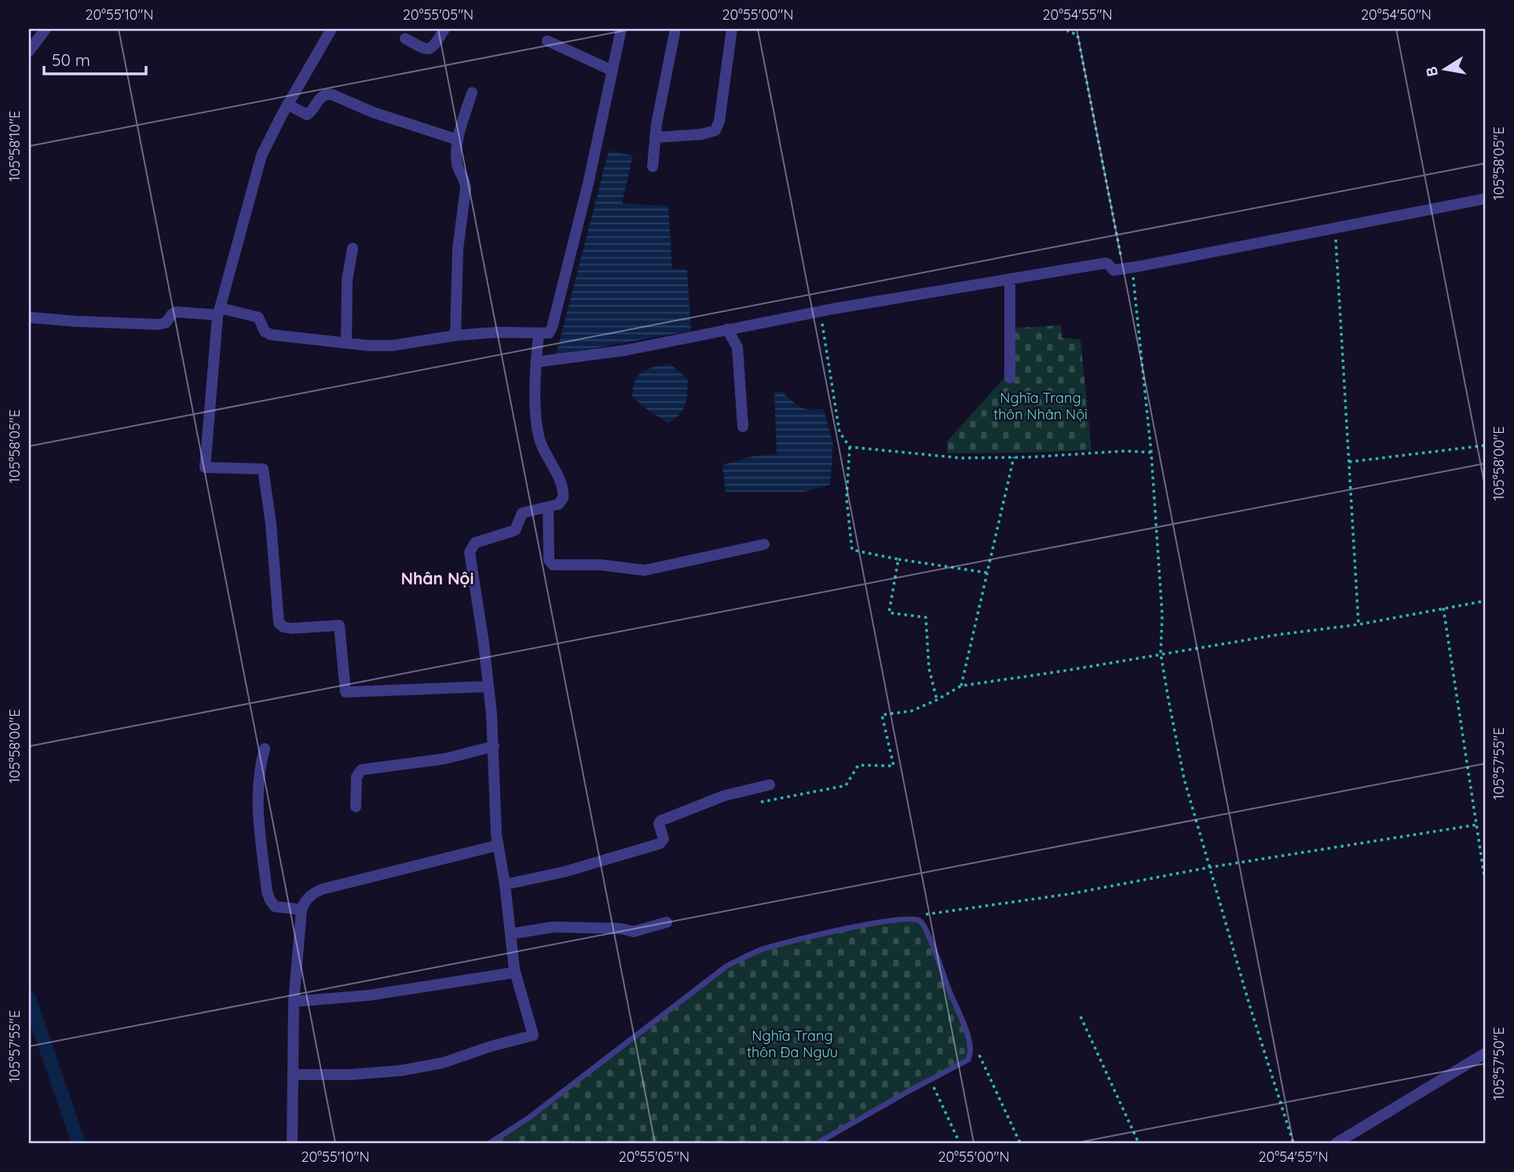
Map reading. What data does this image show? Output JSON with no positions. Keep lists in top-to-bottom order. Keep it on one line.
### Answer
{"districts":["Nhân Nội"],"parks":["Nghĩa Trang thôn Nhân Nội","Nghĩa Trang thôn Đa Ngưu"],"scale_bar":"50 m","north":"left","coordinates":["20°55'10\"N","20°55'05\"N","20°55'00\"N","20°54'55\"N","20°54'50\"N","105°58'10\"E","105°58'05\"E","105°58'00\"E","105°57'55\"E","105°57'50\"E"]}
